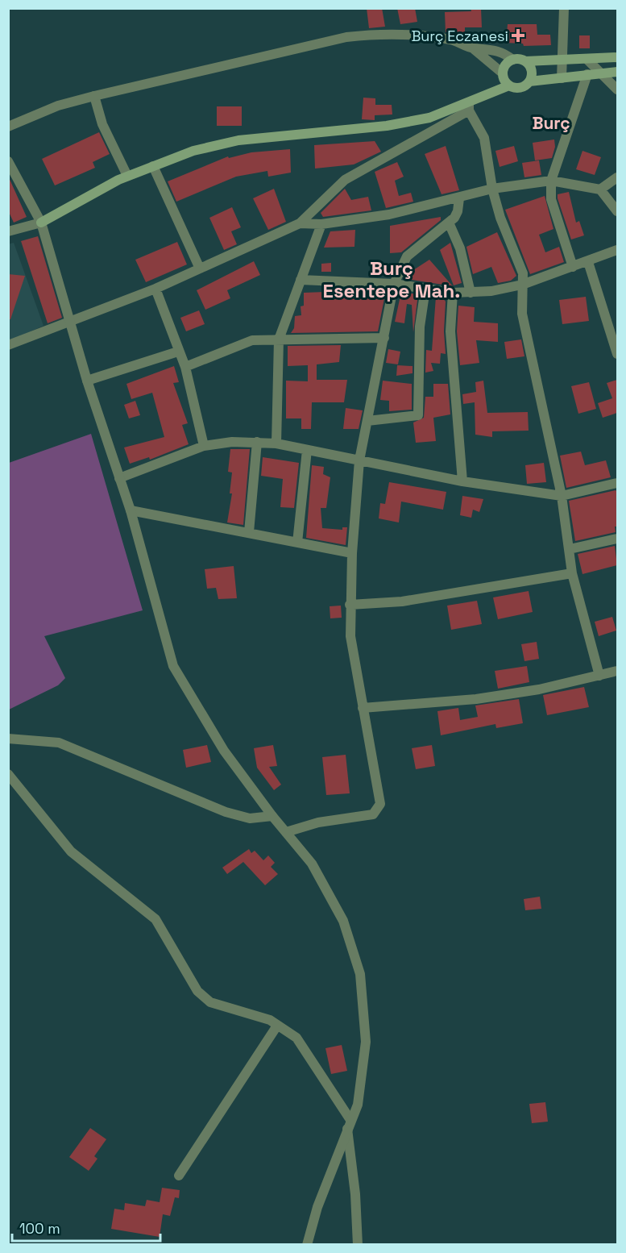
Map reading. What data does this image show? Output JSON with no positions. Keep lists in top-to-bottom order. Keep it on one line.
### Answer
{"districts":["Burç","Burç Esentepe Mah."],"places":{"health":["Burç Eczanesi"]},"scale_bar":"100 m"}
